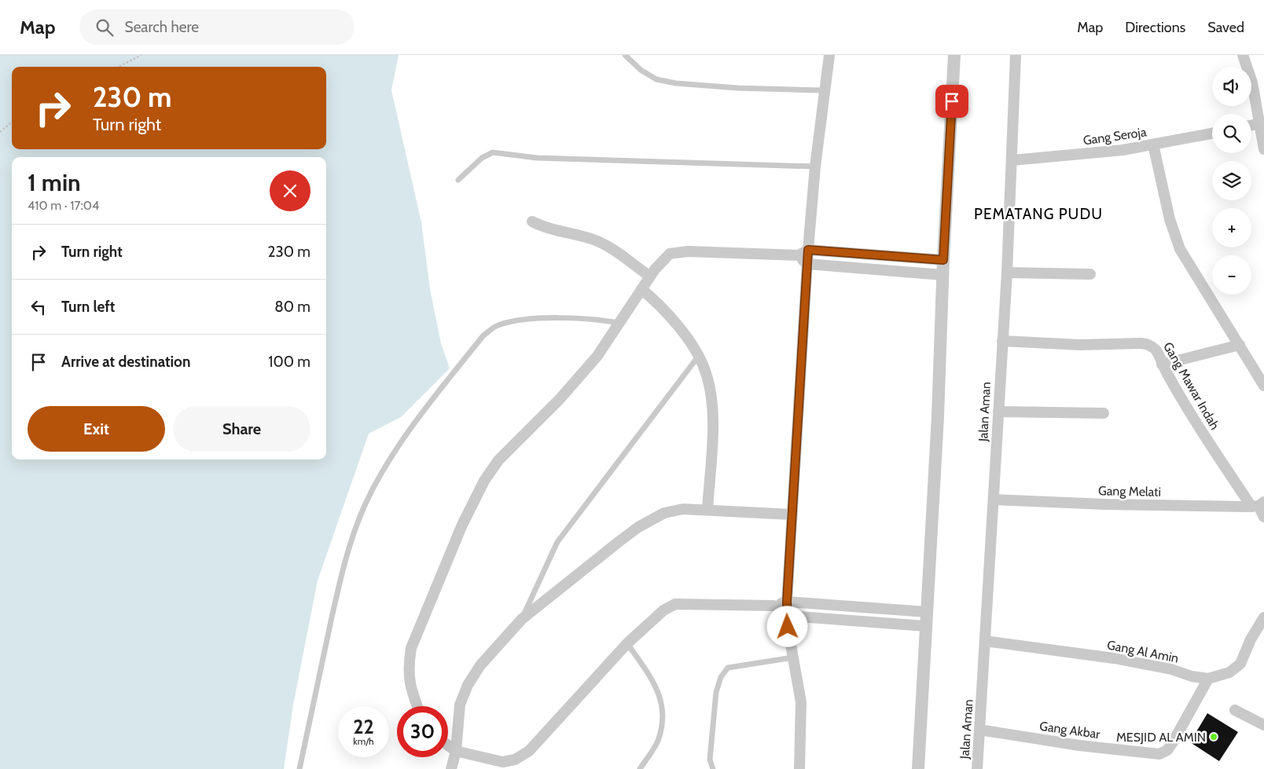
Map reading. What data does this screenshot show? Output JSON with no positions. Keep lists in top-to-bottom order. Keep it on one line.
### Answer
{"streets":{"street":["Gang Seroja","Gang Mawar Indah","Jalan Aman","Gang Melati","Gang Al Amin","Gang Akbar"]},"crossings":[["Gang Seroja","Jalan Aman"],["Gang Mawar Indah","Jalan Aman"],["Gang Mawar Indah","Gang Melati"],["Jalan Aman","Gang Melati"],["Jalan Aman","Gang Al Amin"],["Jalan Aman","Gang Akbar"],["Gang Al Amin","Gang Akbar"]],"districts":["PEMATANG PUDU"],"places":["MESJID AL AMIN"],"page":{"header":"Map","search":"Search here","nav":["Map","Directions","Saved"],"map_buttons":["+","−"],"turn":["230 m","Turn right"],"heading":["1 min","410 m · 17:04"],"list":[{"name":"Turn right","value":"230 m"},{"name":"Turn left","value":"80 m"},{"name":"Arrive at destination","value":"100 m"}],"buttons":["Exit","Share"],"speed":"22 km/h","limit":"30"}}
